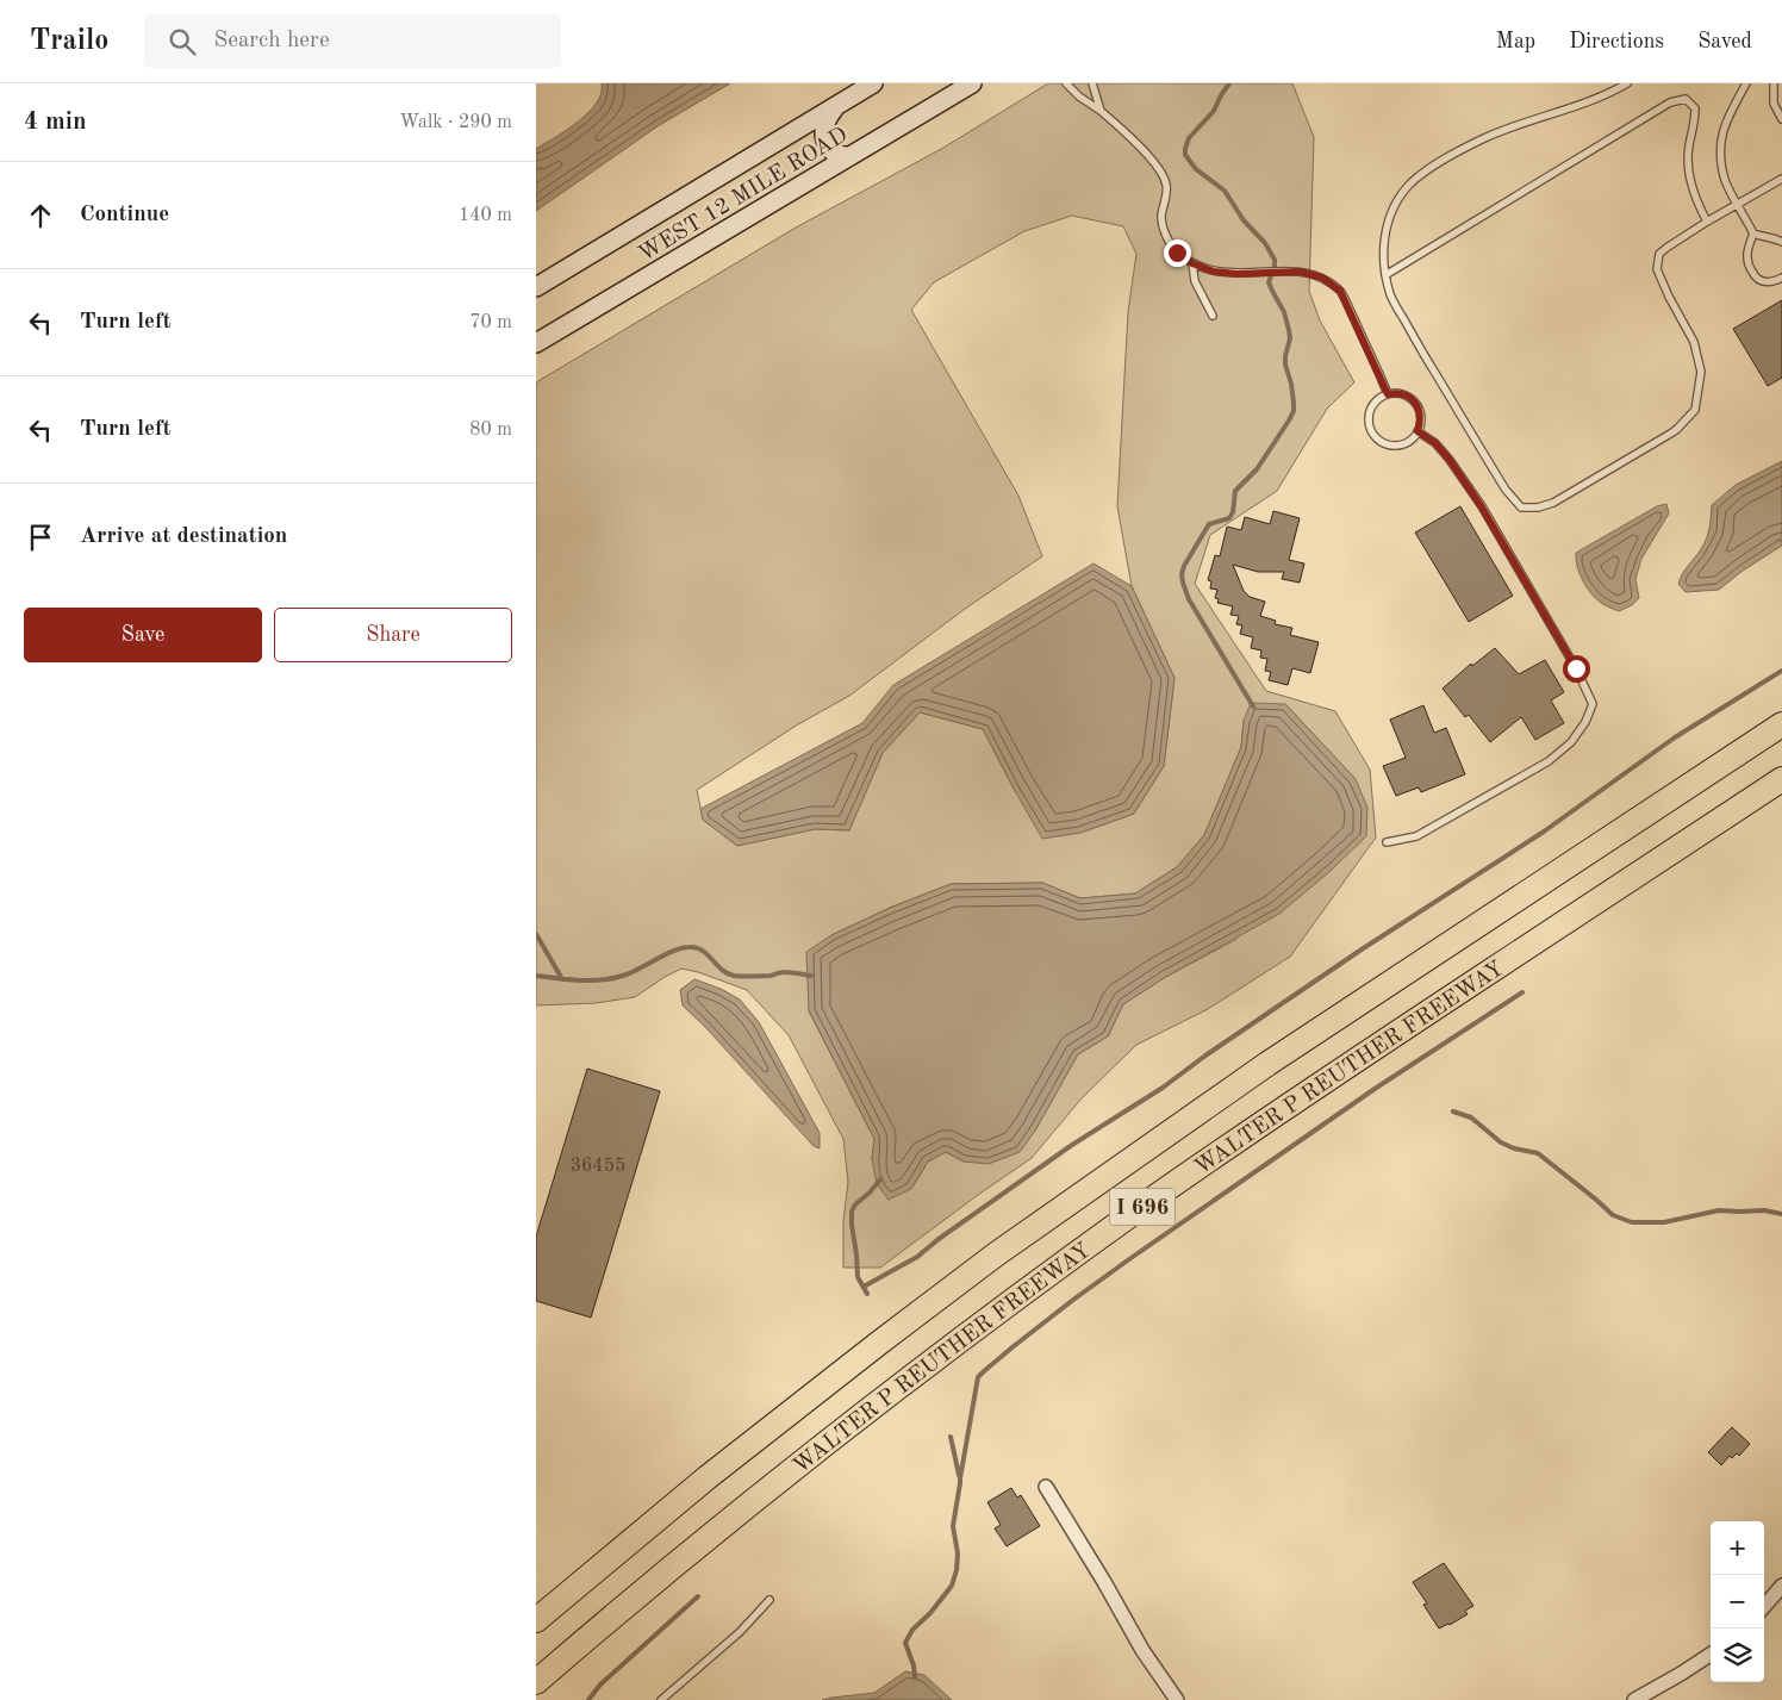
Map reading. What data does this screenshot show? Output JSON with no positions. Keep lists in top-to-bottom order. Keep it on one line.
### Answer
{"streets":{"highway":["WALTER P REUTHER FREEWAY","I 696"],"main road":["WEST 12 MILE ROAD"]},"house_numbers":["36455"],"page":{"header":"Trailo","search":"Search here","nav":["Map","Directions","Saved"],"heading":["4 min","Walk · 290 m"],"list":[["Continue","140 m"],["Turn left","70 m"],["Turn left","80 m"],"Arrive at destination"],"buttons":["Save","Share"],"map_buttons":["+","−"]}}
